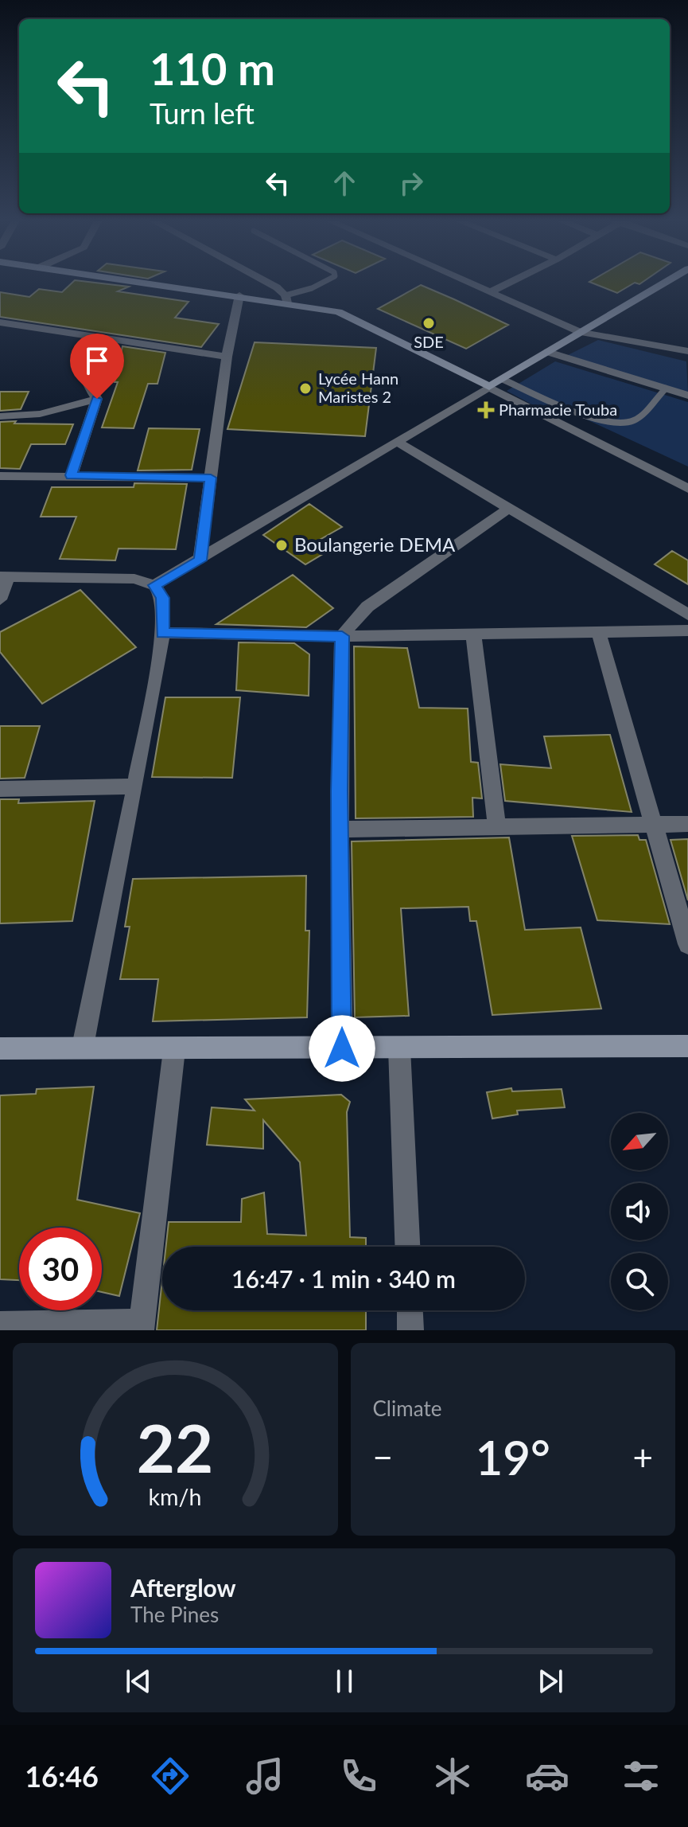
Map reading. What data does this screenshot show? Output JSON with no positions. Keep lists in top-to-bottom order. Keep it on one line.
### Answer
{"places":{"other":["SDE","Lycée Hann Maristes 2","Boulangerie DEMA"],"health":["Pharmacie Touba"]},"north":"bottom left","page":{"turn":["110 m","Turn left"],"limit":"30","trip":"16:47 · 1 min · 340 m","tile":"Climate","heat":["−","19°","+"],"song":["Afterglow","The Pines"],"tabs":"16:46","gauge":["22","km/h"]}}
